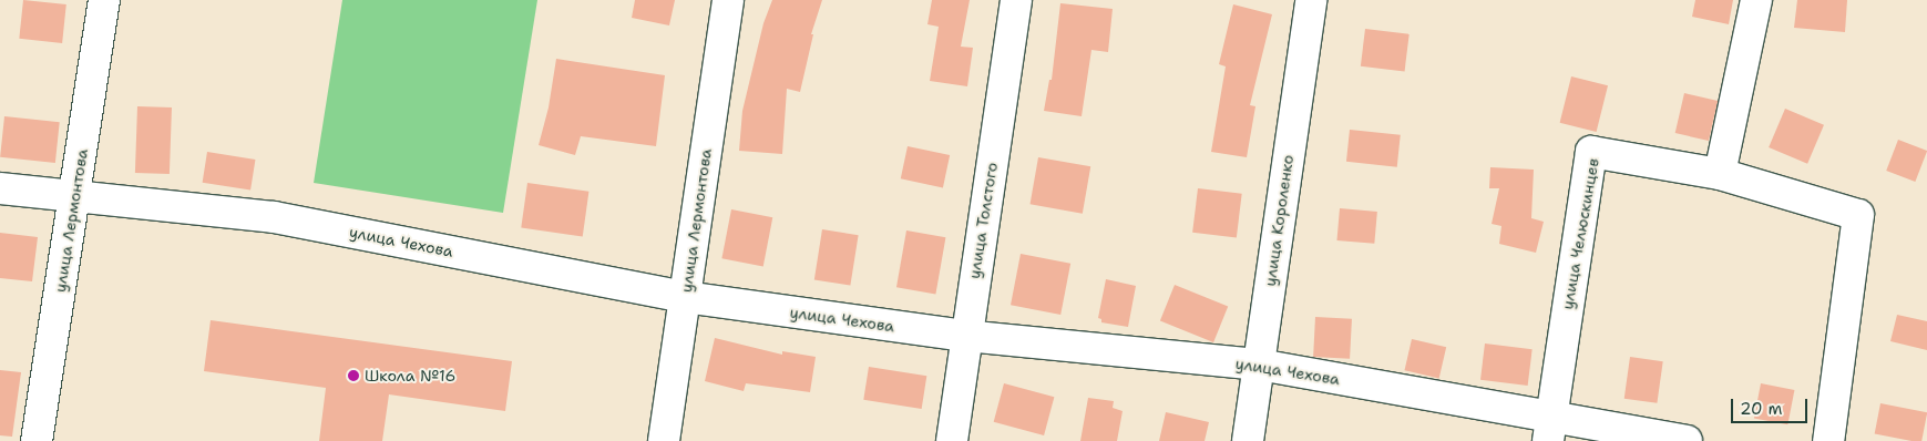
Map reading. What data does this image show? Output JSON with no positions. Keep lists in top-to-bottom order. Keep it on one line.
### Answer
{"streets":{"street":["улица Лермонтова","улица Толстого","улица Короленко","улица Челюскинцев","улица Чехова"]},"crossings":[["улица Лермонтова","улица Чехова"],["улица Толстого","улица Чехова"],["улица Короленко","улица Чехова"],["улица Челюскинцев","улица Чехова"]],"places":["Школа №16"],"scale_bar":"20 m"}
